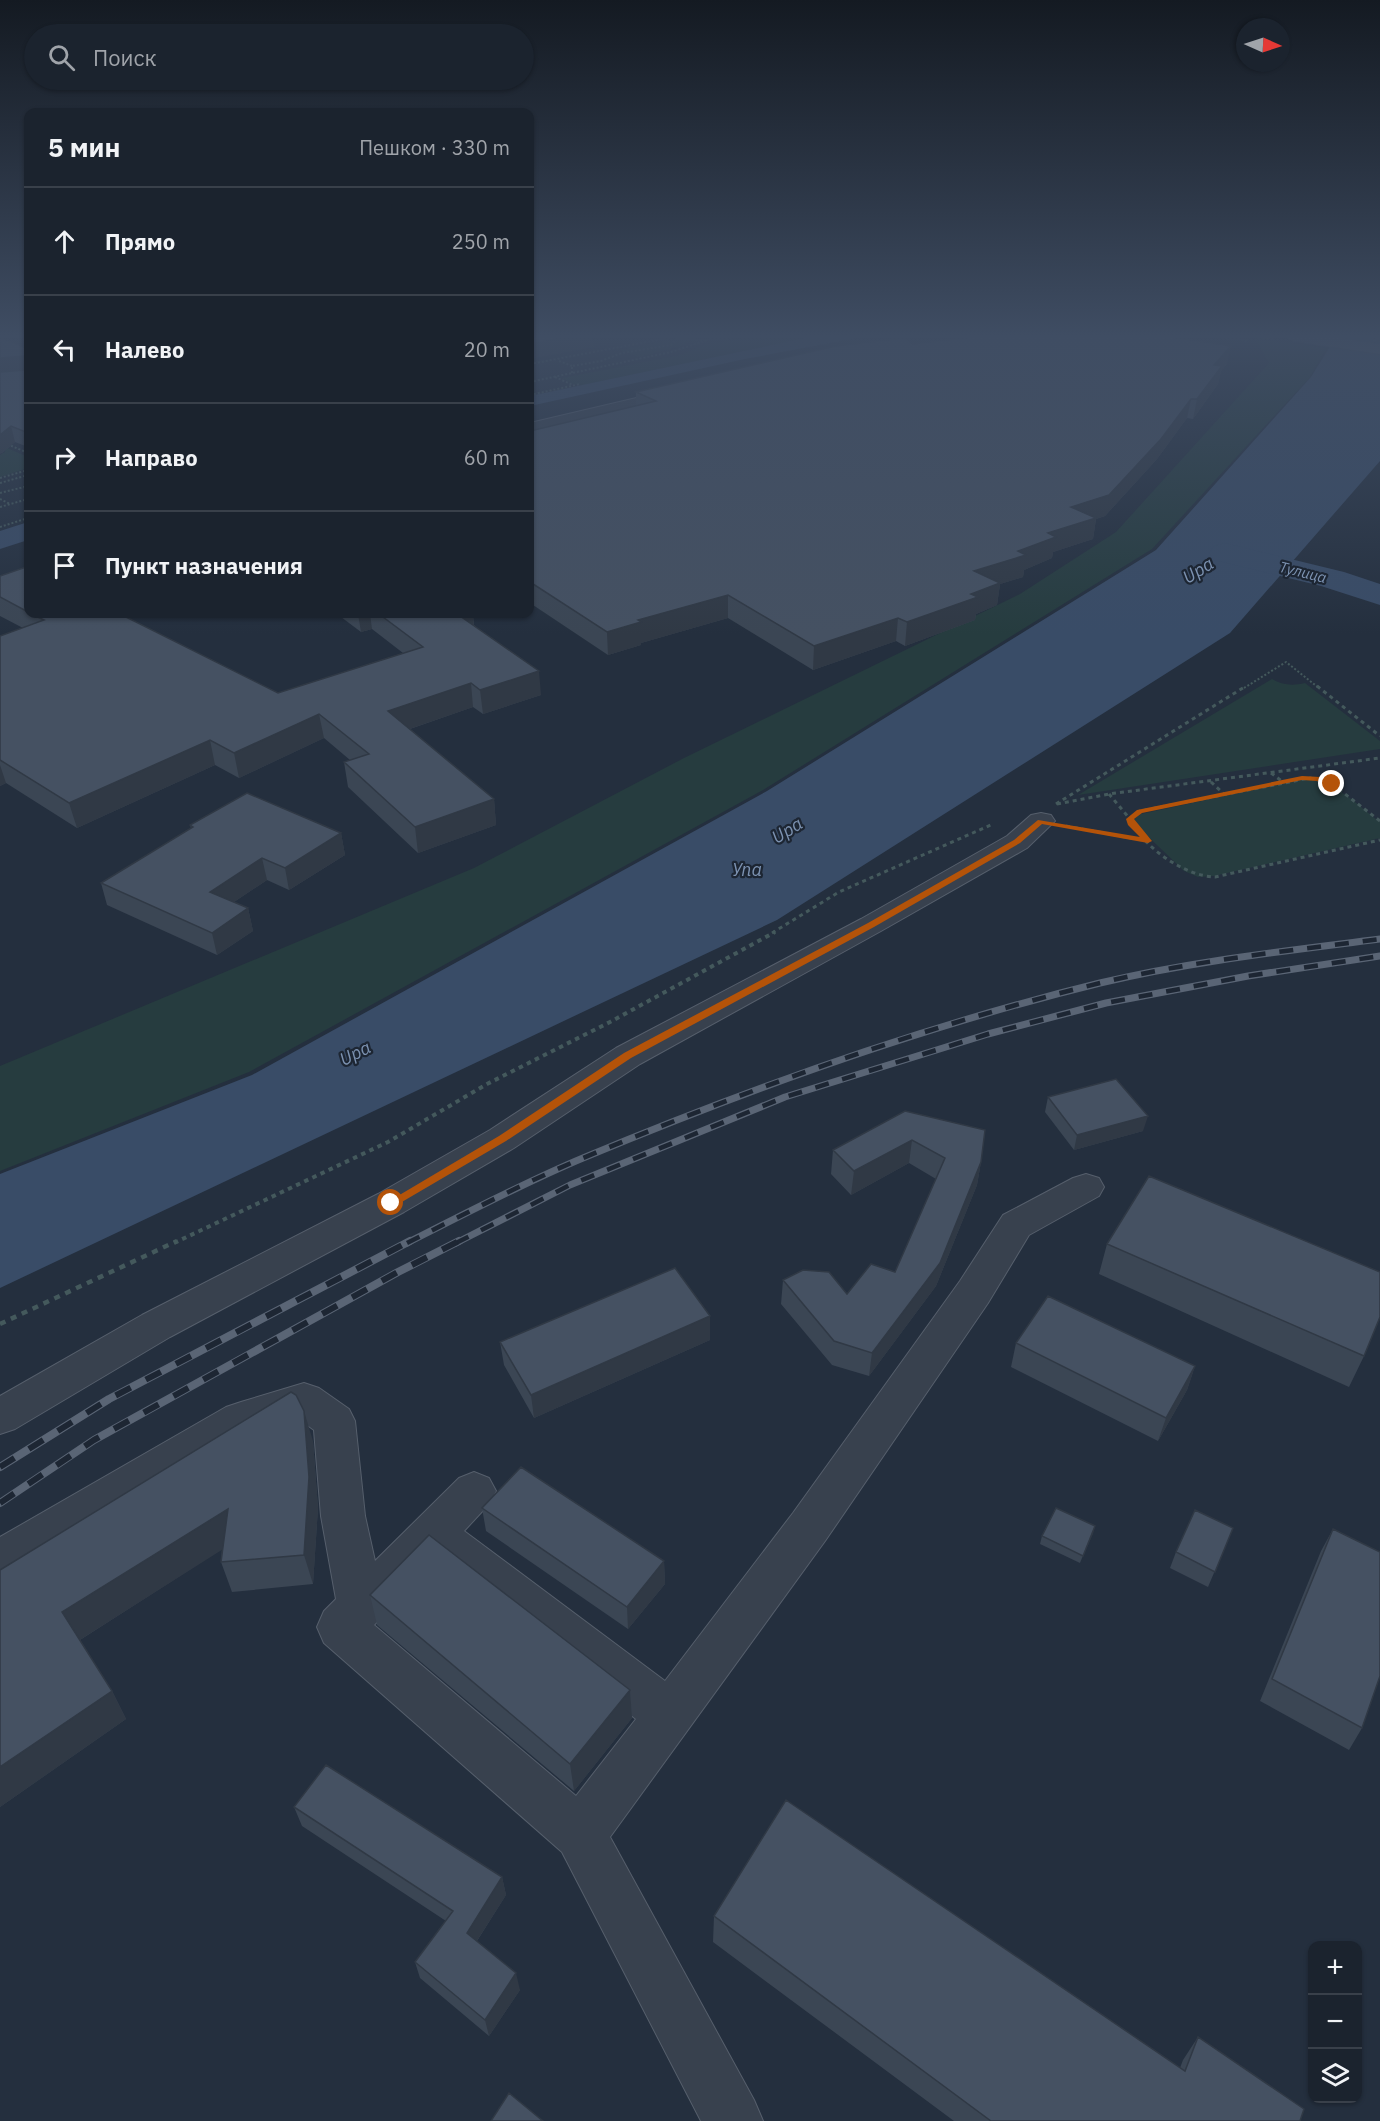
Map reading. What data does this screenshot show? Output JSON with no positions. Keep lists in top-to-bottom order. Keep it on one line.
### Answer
{"water":["Upa","Тулица","Упа"],"north":"right","page":{"search":"Поиск","heading":["5 мин","Пешком · 330 m"],"list":[["Прямо","250 m"],["Налево","20 m"],["Направо","60 m"],"Пункт назначения"],"map_buttons":["+","−"]}}
